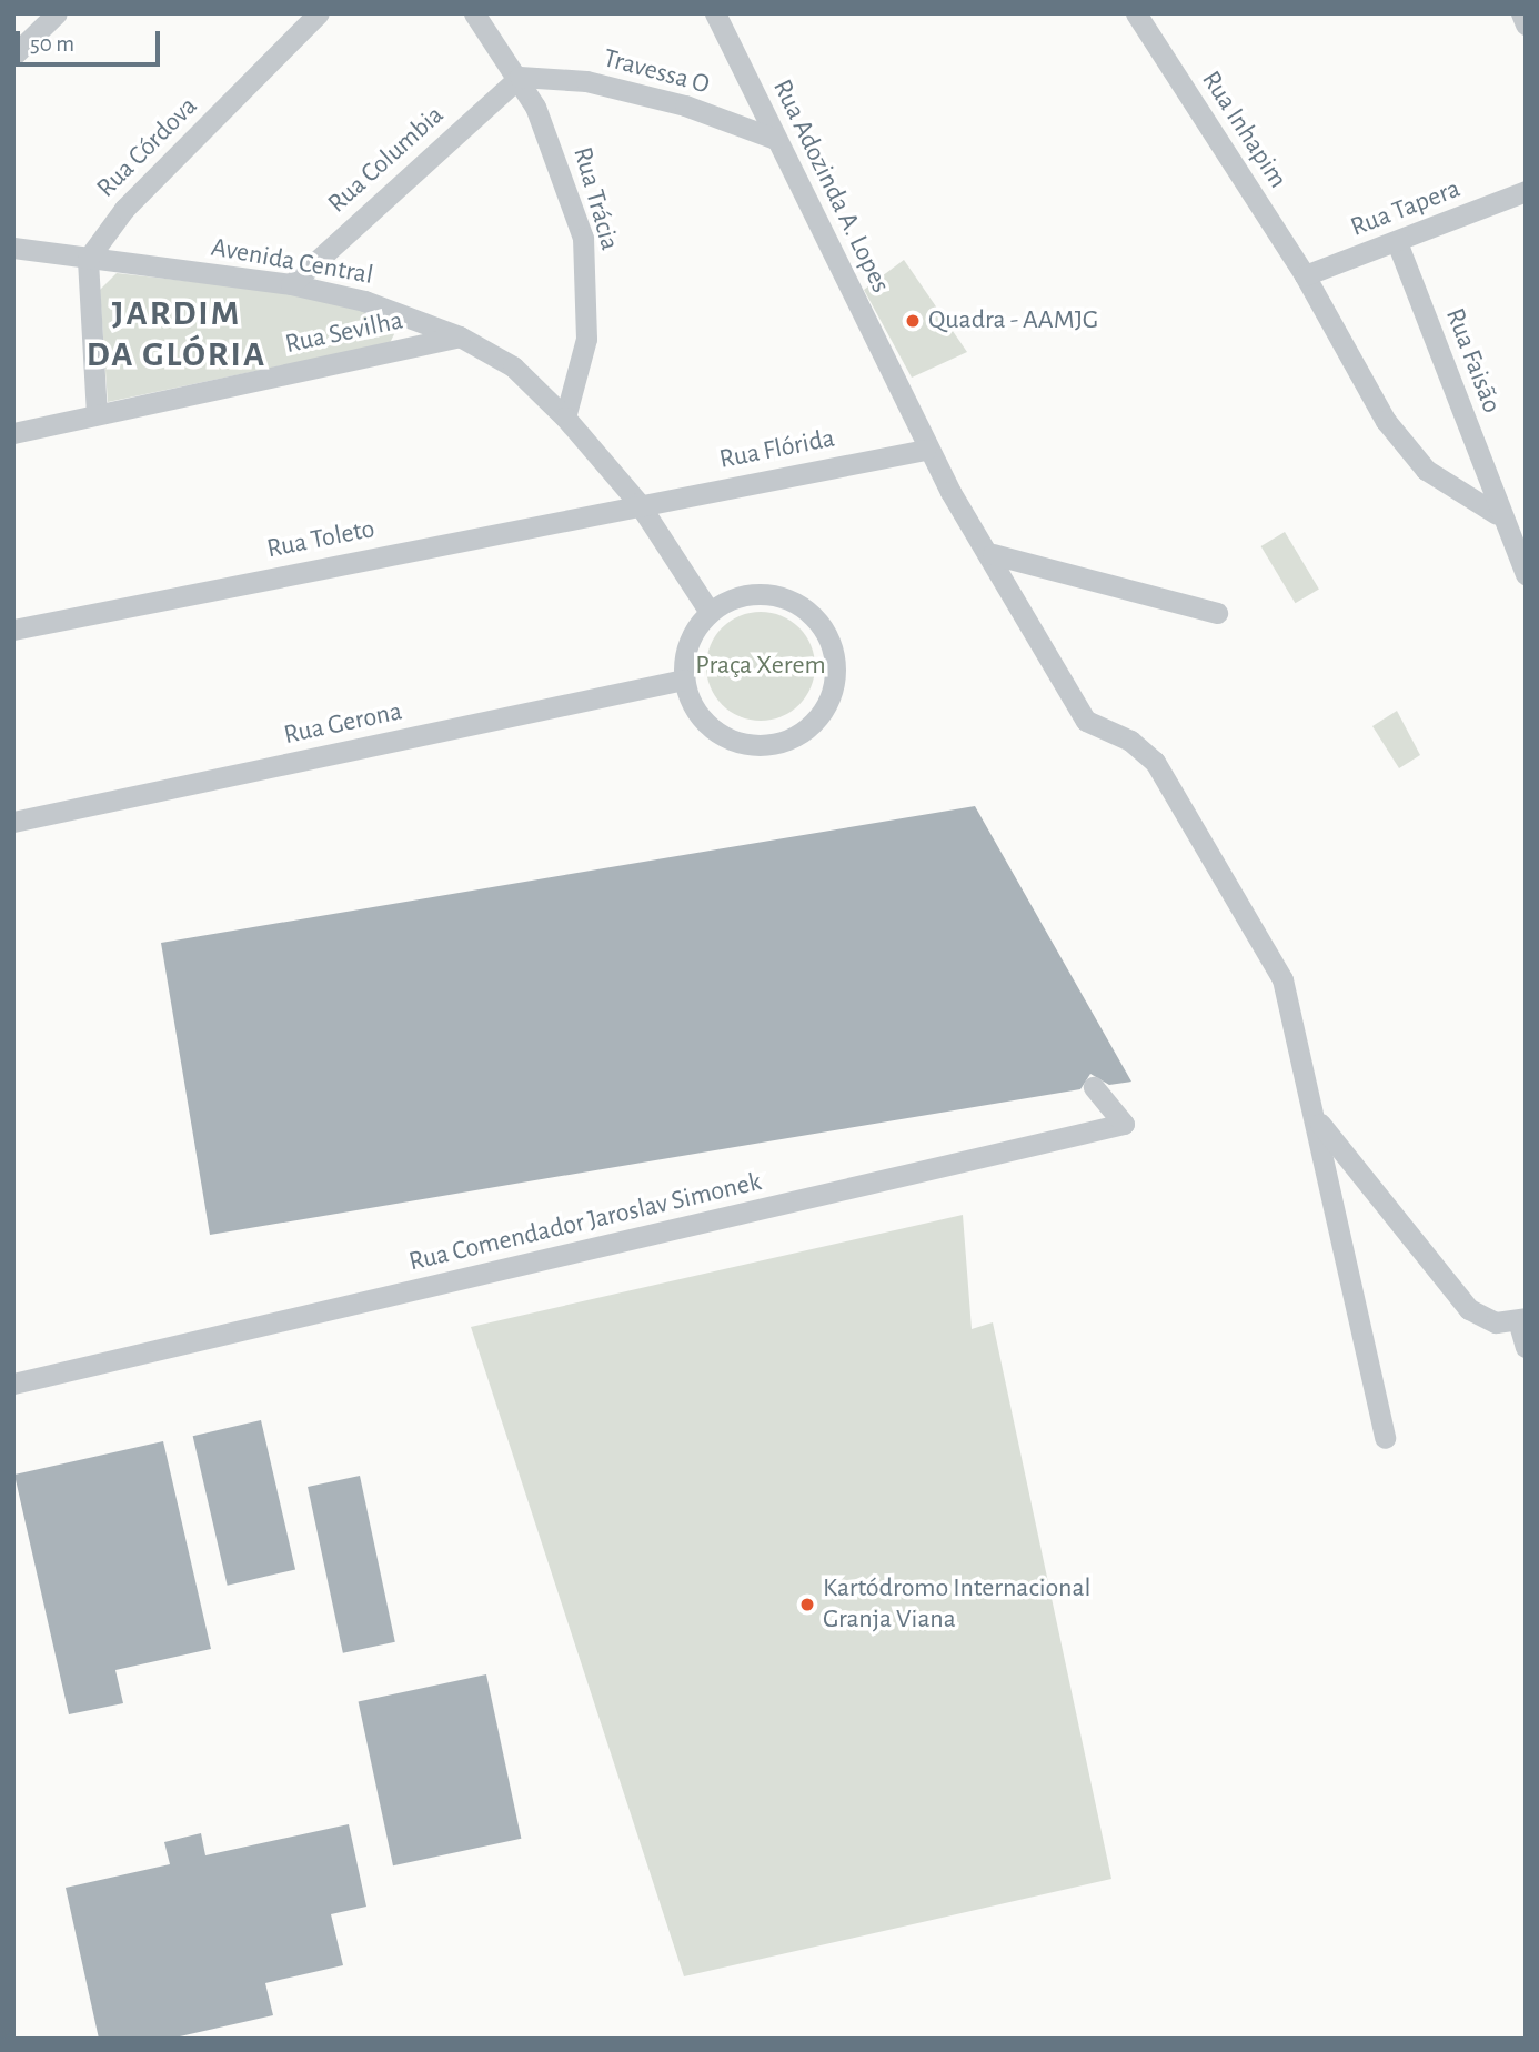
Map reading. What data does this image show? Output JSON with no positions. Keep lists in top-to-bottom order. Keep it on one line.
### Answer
{"streets":{"street":["Travessa O","Rua Inhapim","Rua Córdova","Rua Columbia","Rua Adozinda A. Lopes","Rua Trácia","Rua Tapera","Avenida Central","Rua Sevilha","Rua Faisão","Rua Flórida","Rua Toleto","Rua Gerona","Rua Comendador Jaroslav Simonek"]},"crossings":[["Travessa O","Rua Columbia"],["Travessa O","Rua Adozinda A. Lopes"],["Travessa O","Rua Trácia"],["Rua Inhapim","Rua Tapera"],["Rua Córdova","Avenida Central"],["Rua Columbia","Rua Trácia"],["Rua Columbia","Avenida Central"],["Rua Adozinda A. Lopes","Rua Flórida"],["Rua Trácia","Avenida Central"],["Rua Tapera","Rua Faisão"],["Avenida Central","Rua Sevilha"],["Avenida Central","Rua Flórida"],["Avenida Central","Rua Toleto"],["Avenida Central","Rua Gerona"],["Rua Flórida","Rua Toleto"]],"districts":["JARDIM DA GLÓRIA"],"parks":["Praça Xerem"],"places":["Quadra - AAMJG","Kartódromo Internacional Granja Viana"],"scale_bar":"50 m"}
